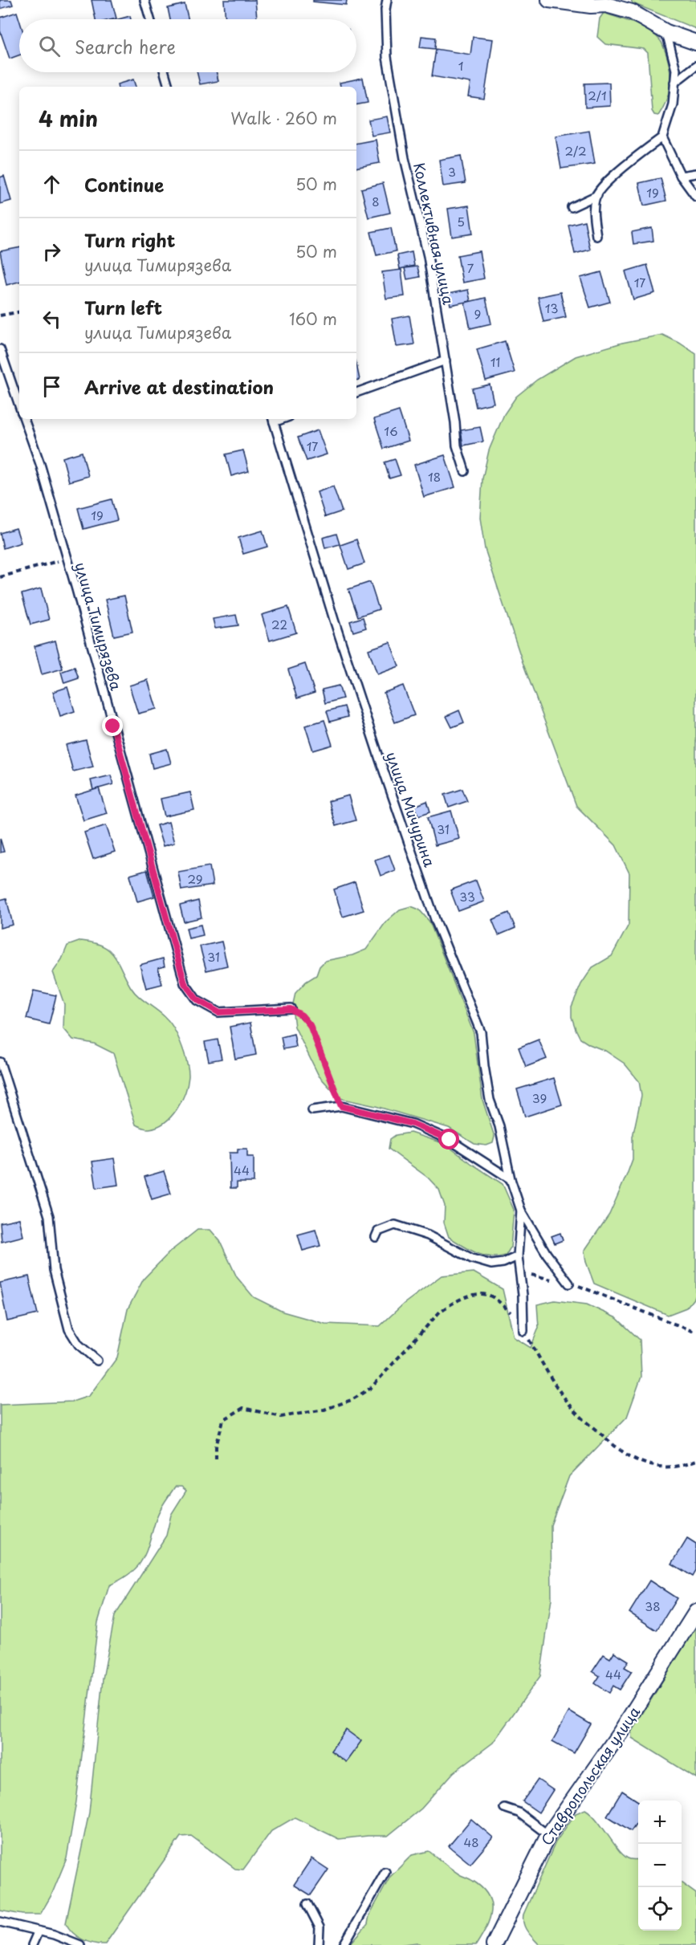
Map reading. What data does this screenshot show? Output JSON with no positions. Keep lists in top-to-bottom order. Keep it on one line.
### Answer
{"streets":{"street":["Ставропольская улица"],"lane":["Коллективная улица","улица Тимирязева","улица Мичурина"]},"house_numbers":["1","2/1","2/2","3","19","8","5","7","17","13","9","11","16","17","18","19","22","31","29","33","31","39","44","38","44","48"],"page":{"search":"Search here","heading":["4 min","Walk · 260 m"],"list":[["Continue","50 m"],["Turn right","улица Тимирязева","50 m"],["Turn left","улица Тимирязева","160 m"],"Arrive at destination"],"map_buttons":["+","−"]}}
